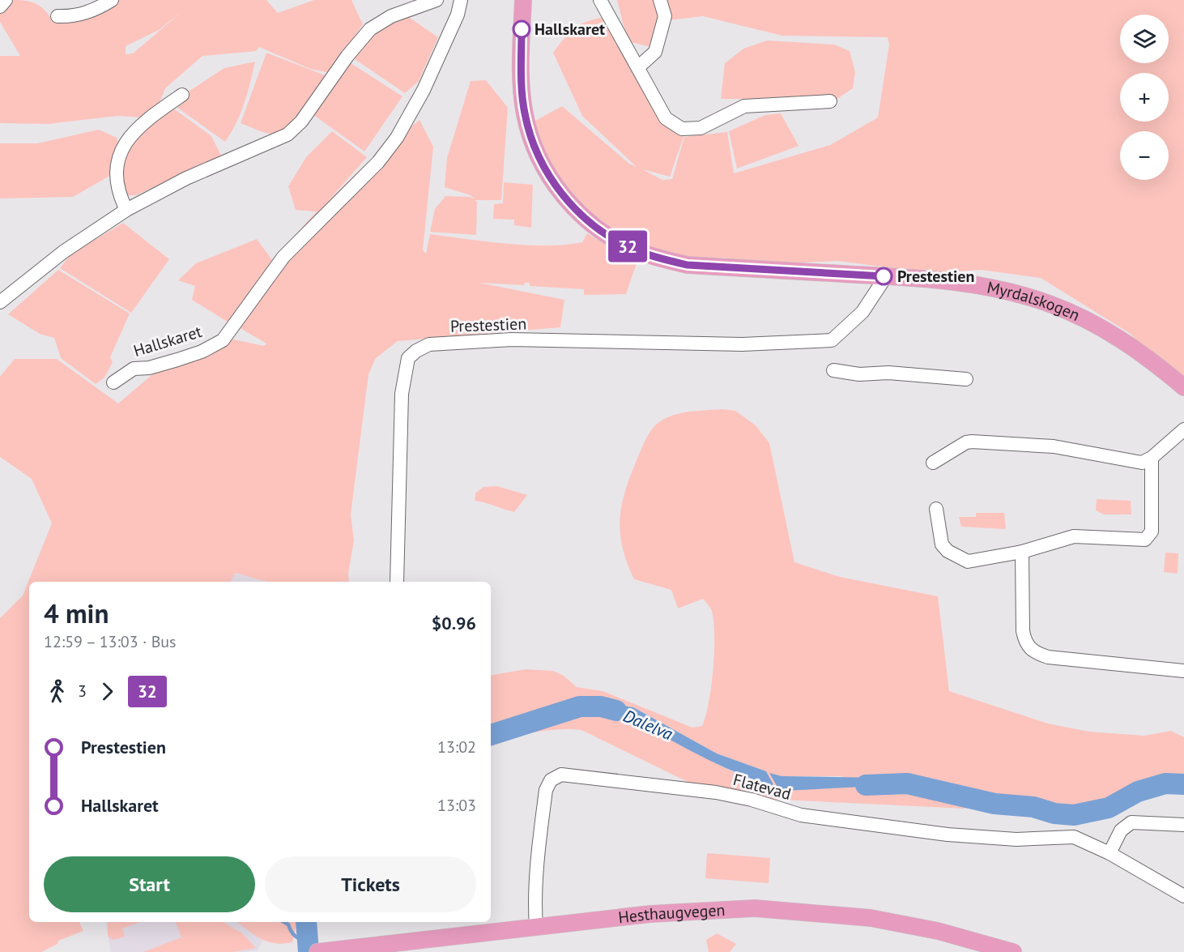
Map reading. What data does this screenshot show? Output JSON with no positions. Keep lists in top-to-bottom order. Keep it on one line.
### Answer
{"streets":{"main road":["Myrdalskogen","Hesthaugvegen"],"street":["Prestestien","Hallskaret","Flatevad"]},"crossings":[["Myrdalskogen","Prestestien"],["Flatevad","Hesthaugvegen"]],"water":["Dalelva"],"places":["Hallskaret","Prestestien"],"lines":["bus line 32"],"page":{"on_map":"32","map_buttons":["+","−"],"heading":["4 min","12:59 – 13:03 · Bus","$0.96"],"legs":["3","32"],"list":[{"name":"Prestestien","value":"13:02"},{"name":"Hallskaret","value":"13:03"}],"buttons":["Start","Tickets"]}}
